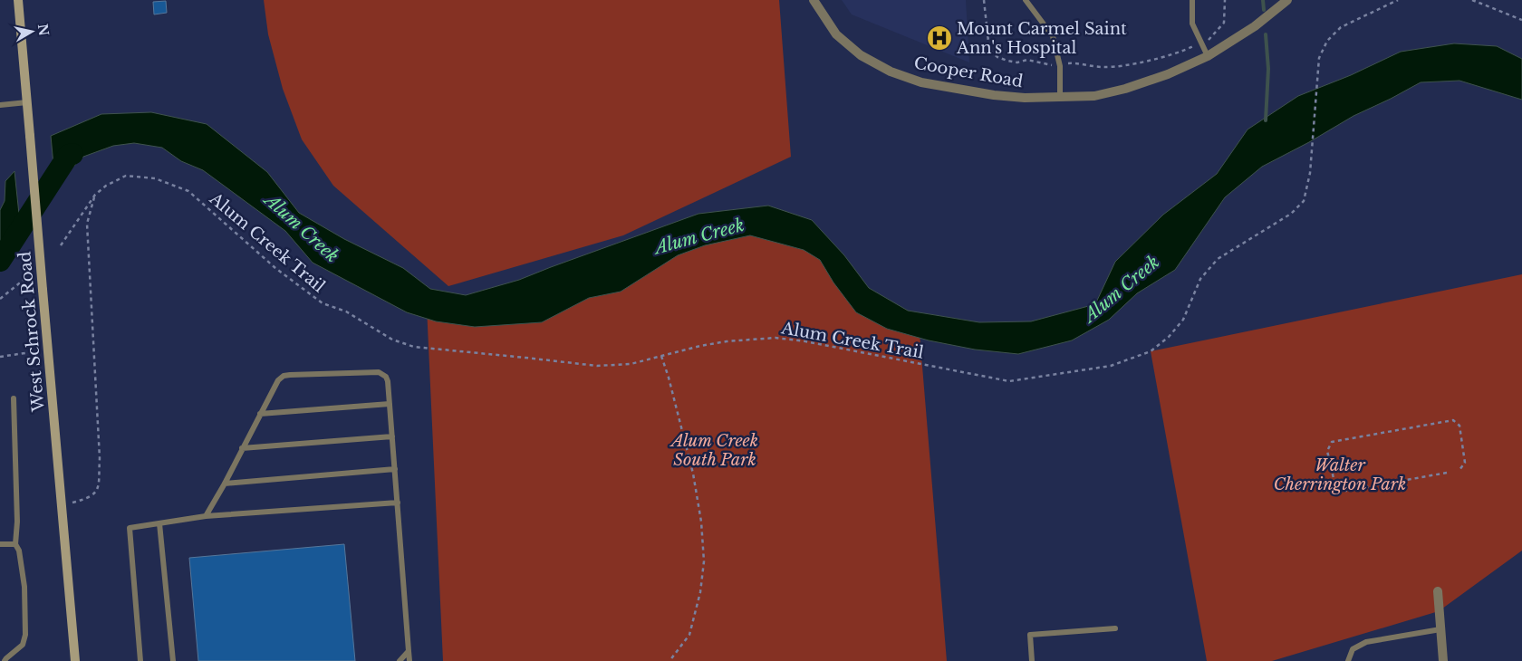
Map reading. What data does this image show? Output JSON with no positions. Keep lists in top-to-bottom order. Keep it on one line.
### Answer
{"streets":{"main road":["West Schrock Road"],"street":["Cooper Road"],"path":["Alum Creek Trail"]},"water":["Alum Creek"],"parks":["Alum Creek South Park","Walter Cherrington Park"],"places":{"hospital":["Mount Carmel Saint Ann's Hospital"]},"north":"right"}
